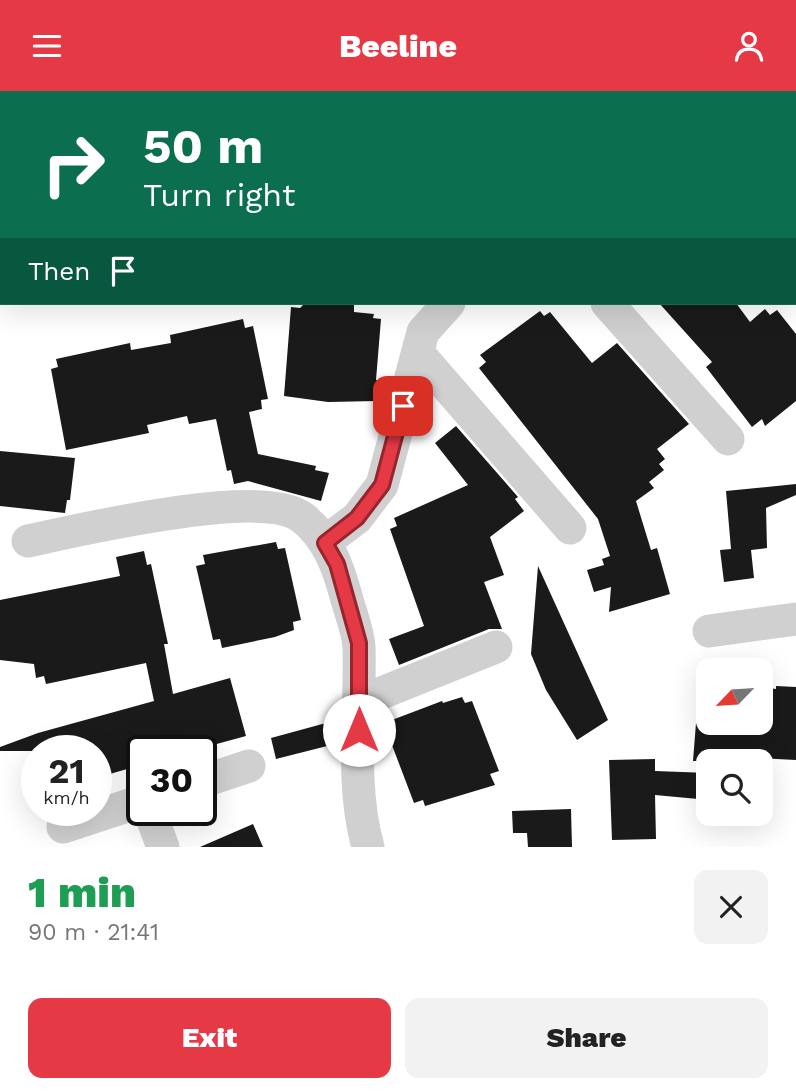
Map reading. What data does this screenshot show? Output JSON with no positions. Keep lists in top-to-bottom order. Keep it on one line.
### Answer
{"north":"bottom left","page":{"header":"Beeline","turn":["50 m","Turn right"],"then":"Then","speed":"21 km/h","limit":"30","heading":["1 min","90 m · 21:41"],"buttons":["Exit","Share"]}}
